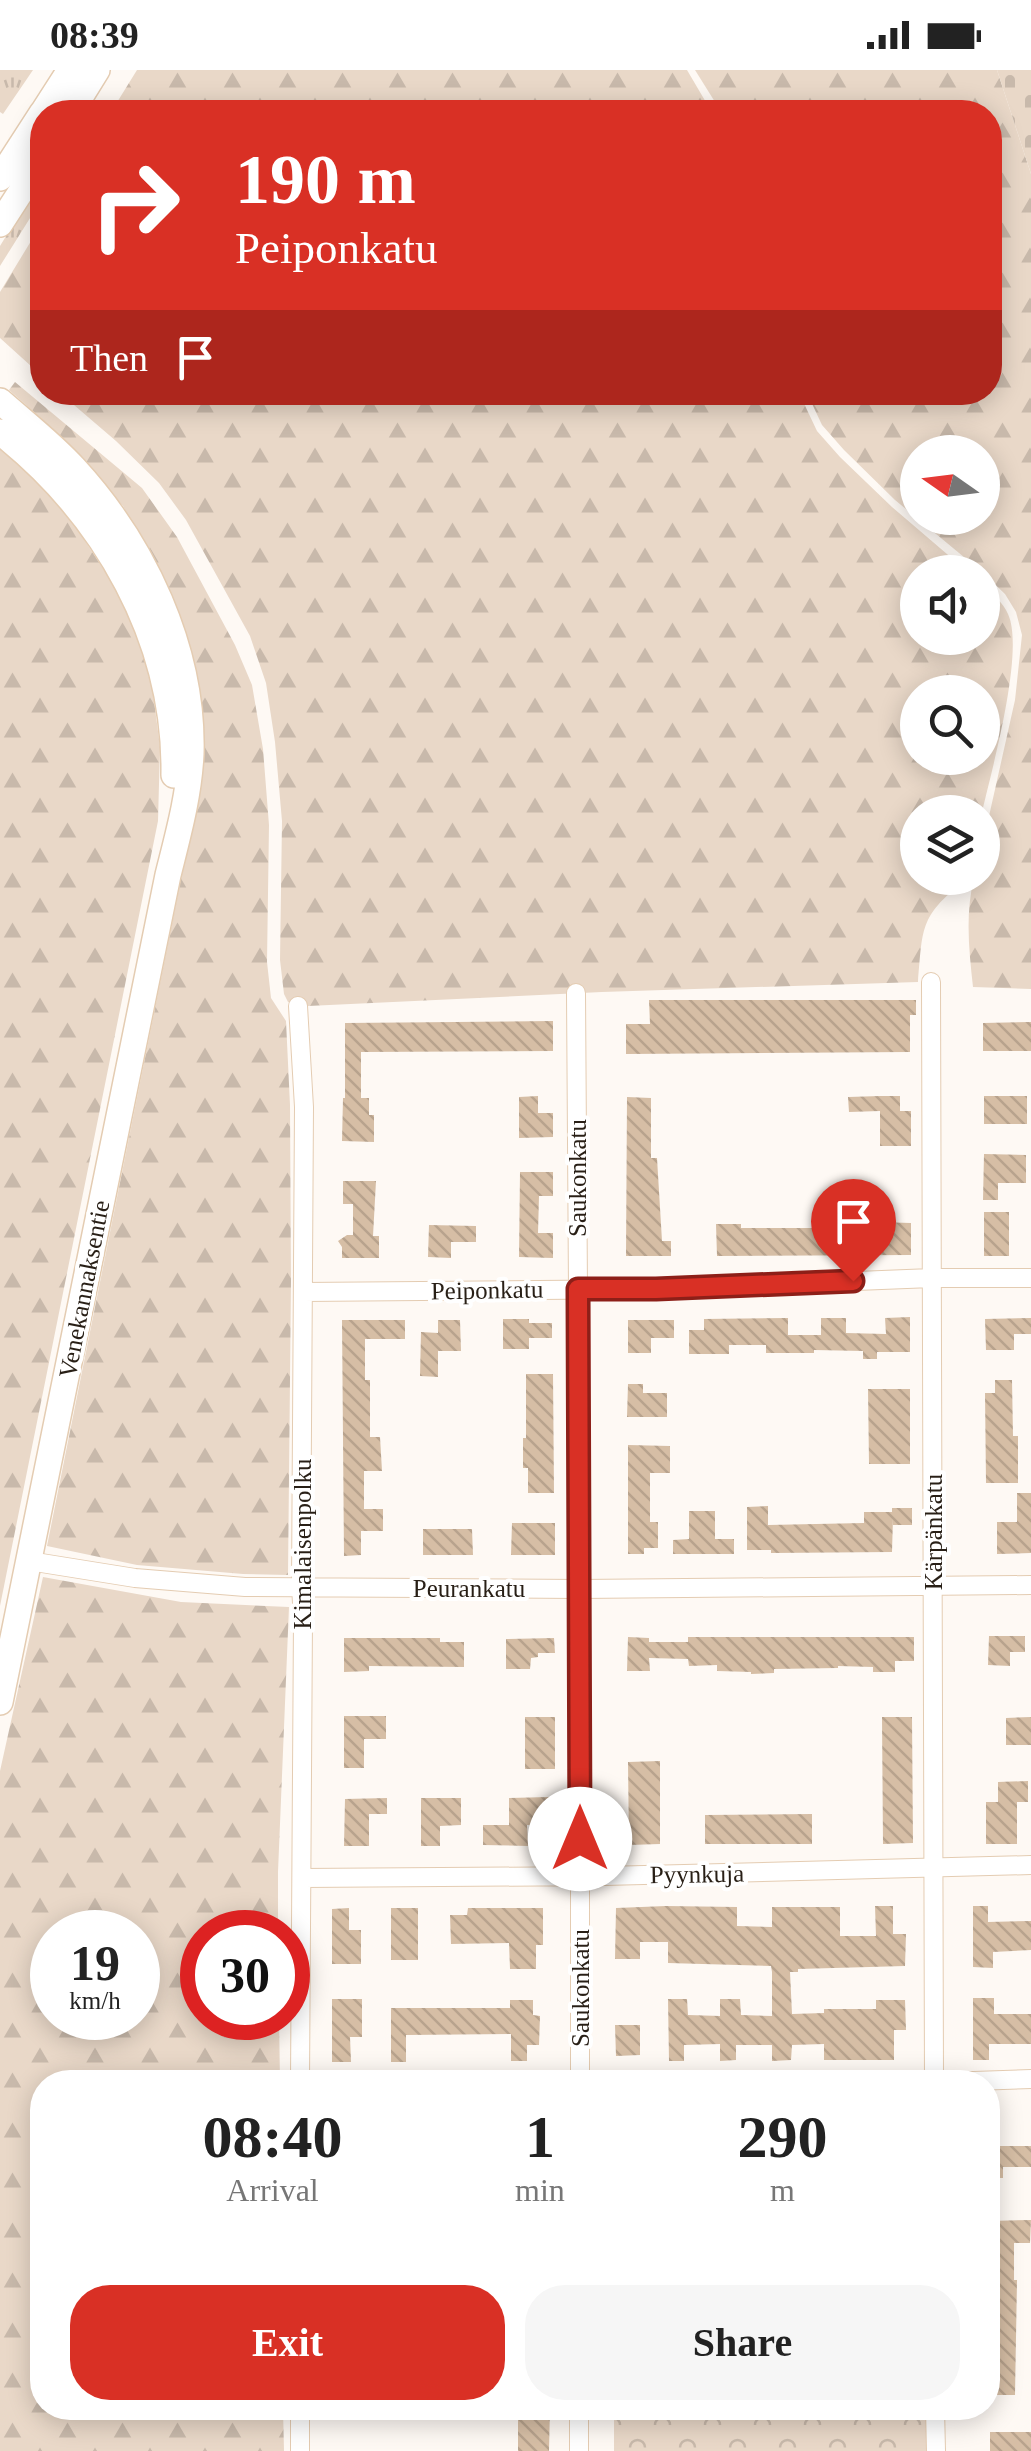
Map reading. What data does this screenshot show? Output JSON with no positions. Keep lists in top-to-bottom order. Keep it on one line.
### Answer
{"streets":{"street":["Saukonkatu","Venekannaksentie","Peiponkatu","Kärpänkatu","Kimalaisenpolku","Peurankatu","Pyynkuja"]},"crossings":[["Saukonkatu","Peiponkatu"],["Saukonkatu","Peurankatu"],["Saukonkatu","Pyynkuja"],["Venekannaksentie","Peurankatu"],["Peiponkatu","Kärpänkatu"],["Peiponkatu","Kimalaisenpolku"],["Kärpänkatu","Peurankatu"],["Kärpänkatu","Pyynkuja"],["Kimalaisenpolku","Peurankatu"],["Kimalaisenpolku","Pyynkuja"]],"north":"left","page":{"status":"08:39","turn":["190 m","Peiponkatu"],"then":"Then","speed":"19 km/h","limit":"30","eta":["08:40","Arrival","1","min","290","m"],"buttons":["Exit","Share"]}}
